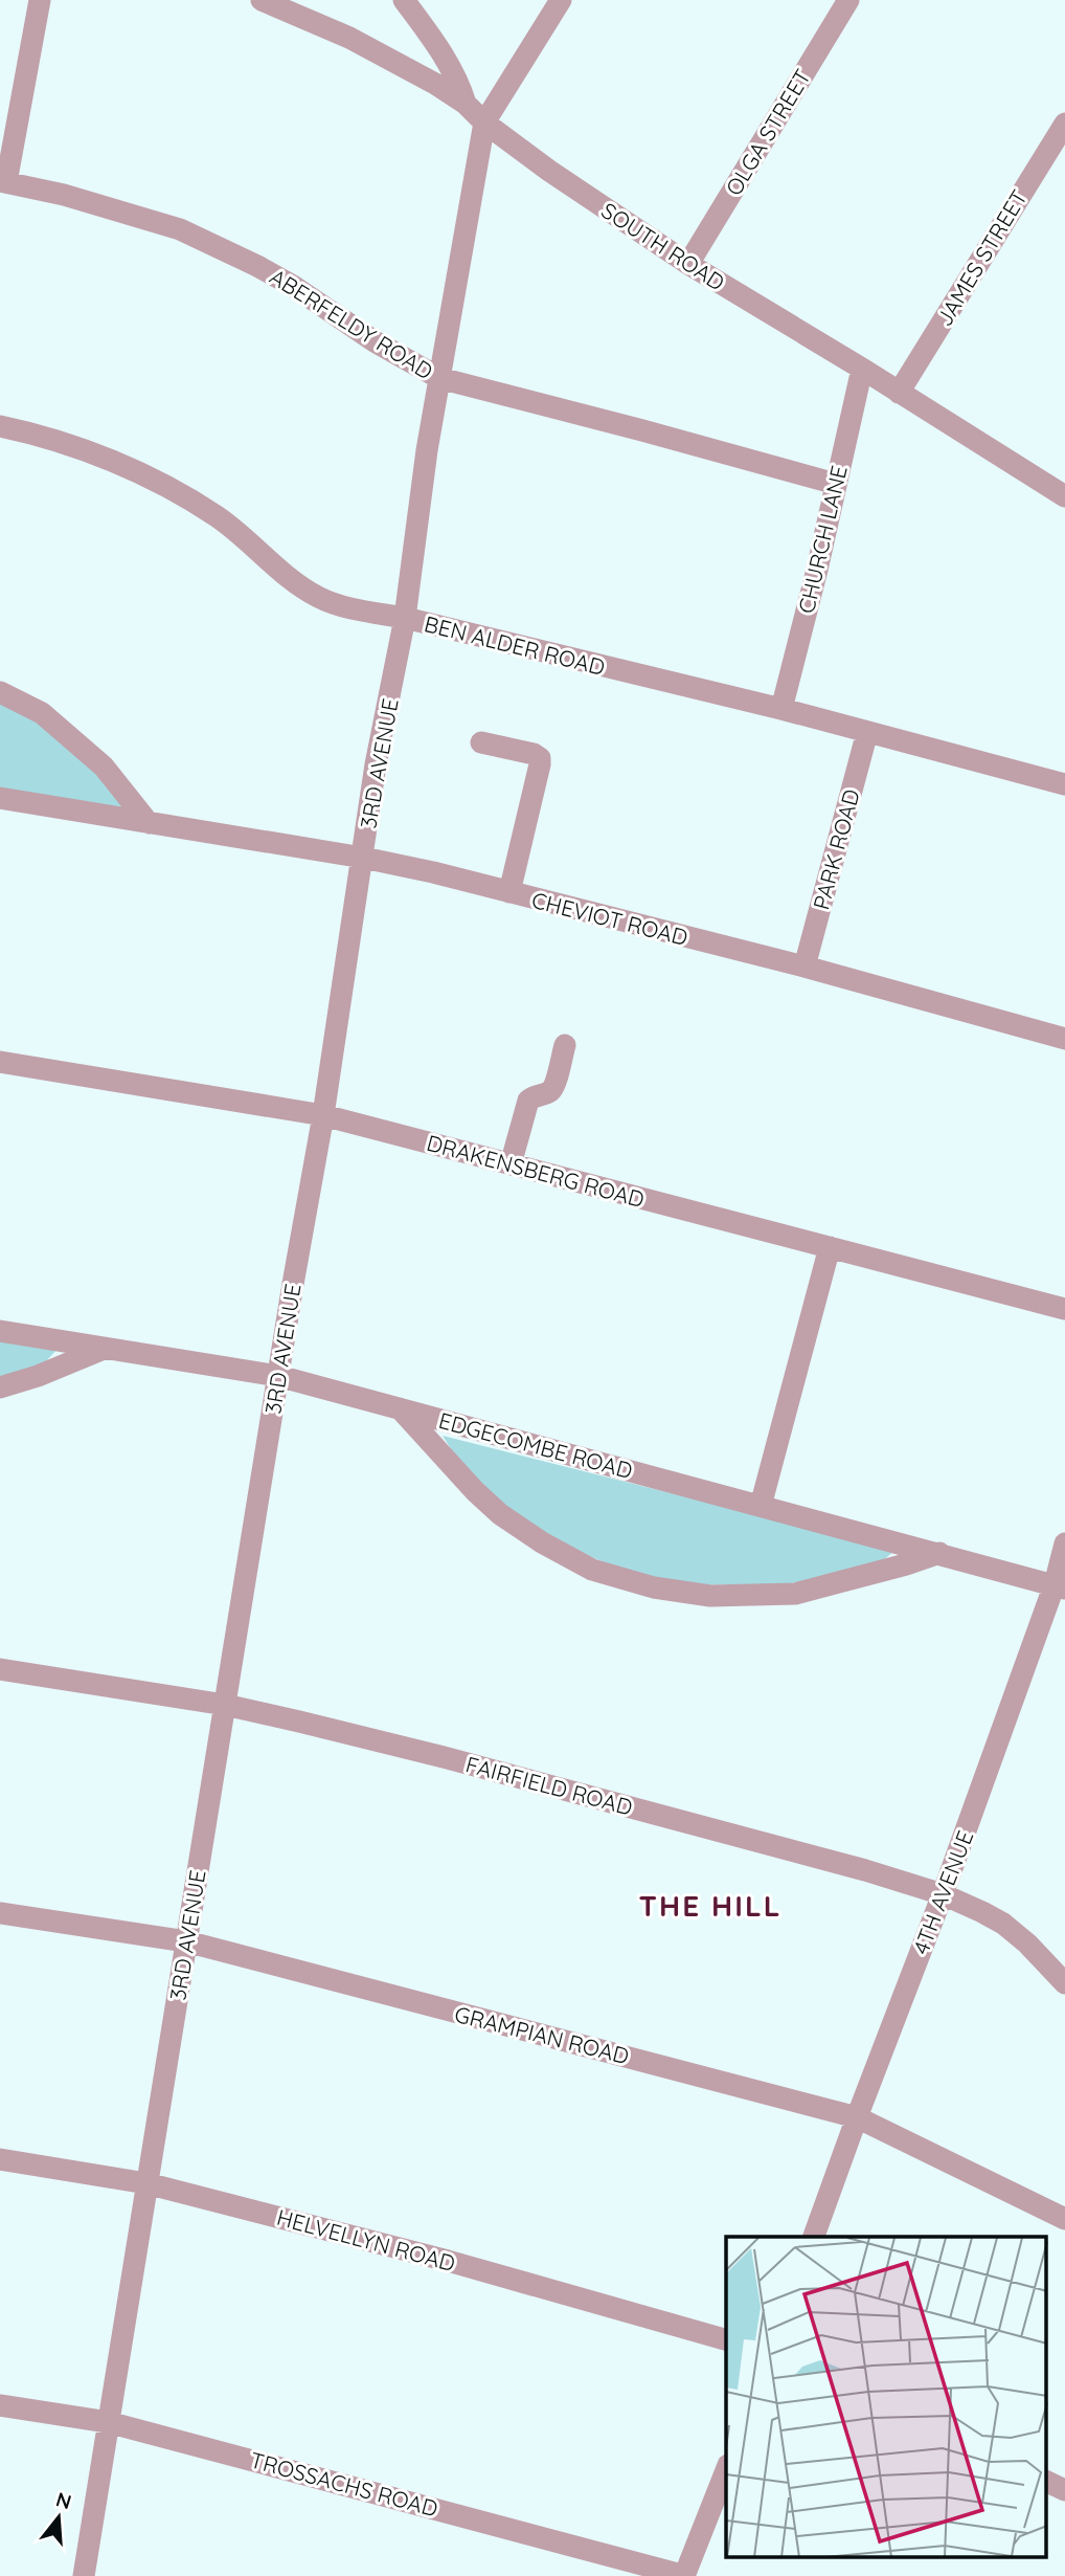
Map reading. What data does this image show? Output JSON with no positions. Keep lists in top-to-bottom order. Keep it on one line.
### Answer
{"streets":{"street":["OLGA STREET","SOUTH ROAD","JAMES STREET","ABERFELDY ROAD","CHURCH LANE","BEN ALDER ROAD","3RD AVENUE","PARK ROAD","CHEVIOT ROAD","DRAKENSBERG ROAD","EDGECOMBE ROAD","FAIRFIELD ROAD","4TH AVENUE","GRAMPIAN ROAD","HELVELLYN ROAD","TROSSACHS ROAD"]},"crossings":[["OLGA STREET","SOUTH ROAD"],["SOUTH ROAD","JAMES STREET"],["SOUTH ROAD","CHURCH LANE"],["SOUTH ROAD","3RD AVENUE"],["ABERFELDY ROAD","CHURCH LANE"],["ABERFELDY ROAD","3RD AVENUE"],["CHURCH LANE","BEN ALDER ROAD"],["BEN ALDER ROAD","3RD AVENUE"],["BEN ALDER ROAD","PARK ROAD"],["3RD AVENUE","CHEVIOT ROAD"],["3RD AVENUE","DRAKENSBERG ROAD"],["3RD AVENUE","EDGECOMBE ROAD"],["3RD AVENUE","FAIRFIELD ROAD"],["3RD AVENUE","GRAMPIAN ROAD"],["3RD AVENUE","HELVELLYN ROAD"],["3RD AVENUE","TROSSACHS ROAD"],["PARK ROAD","CHEVIOT ROAD"],["EDGECOMBE ROAD","4TH AVENUE"],["FAIRFIELD ROAD","4TH AVENUE"],["4TH AVENUE","GRAMPIAN ROAD"]],"districts":["THE HILL"],"north":"top"}
